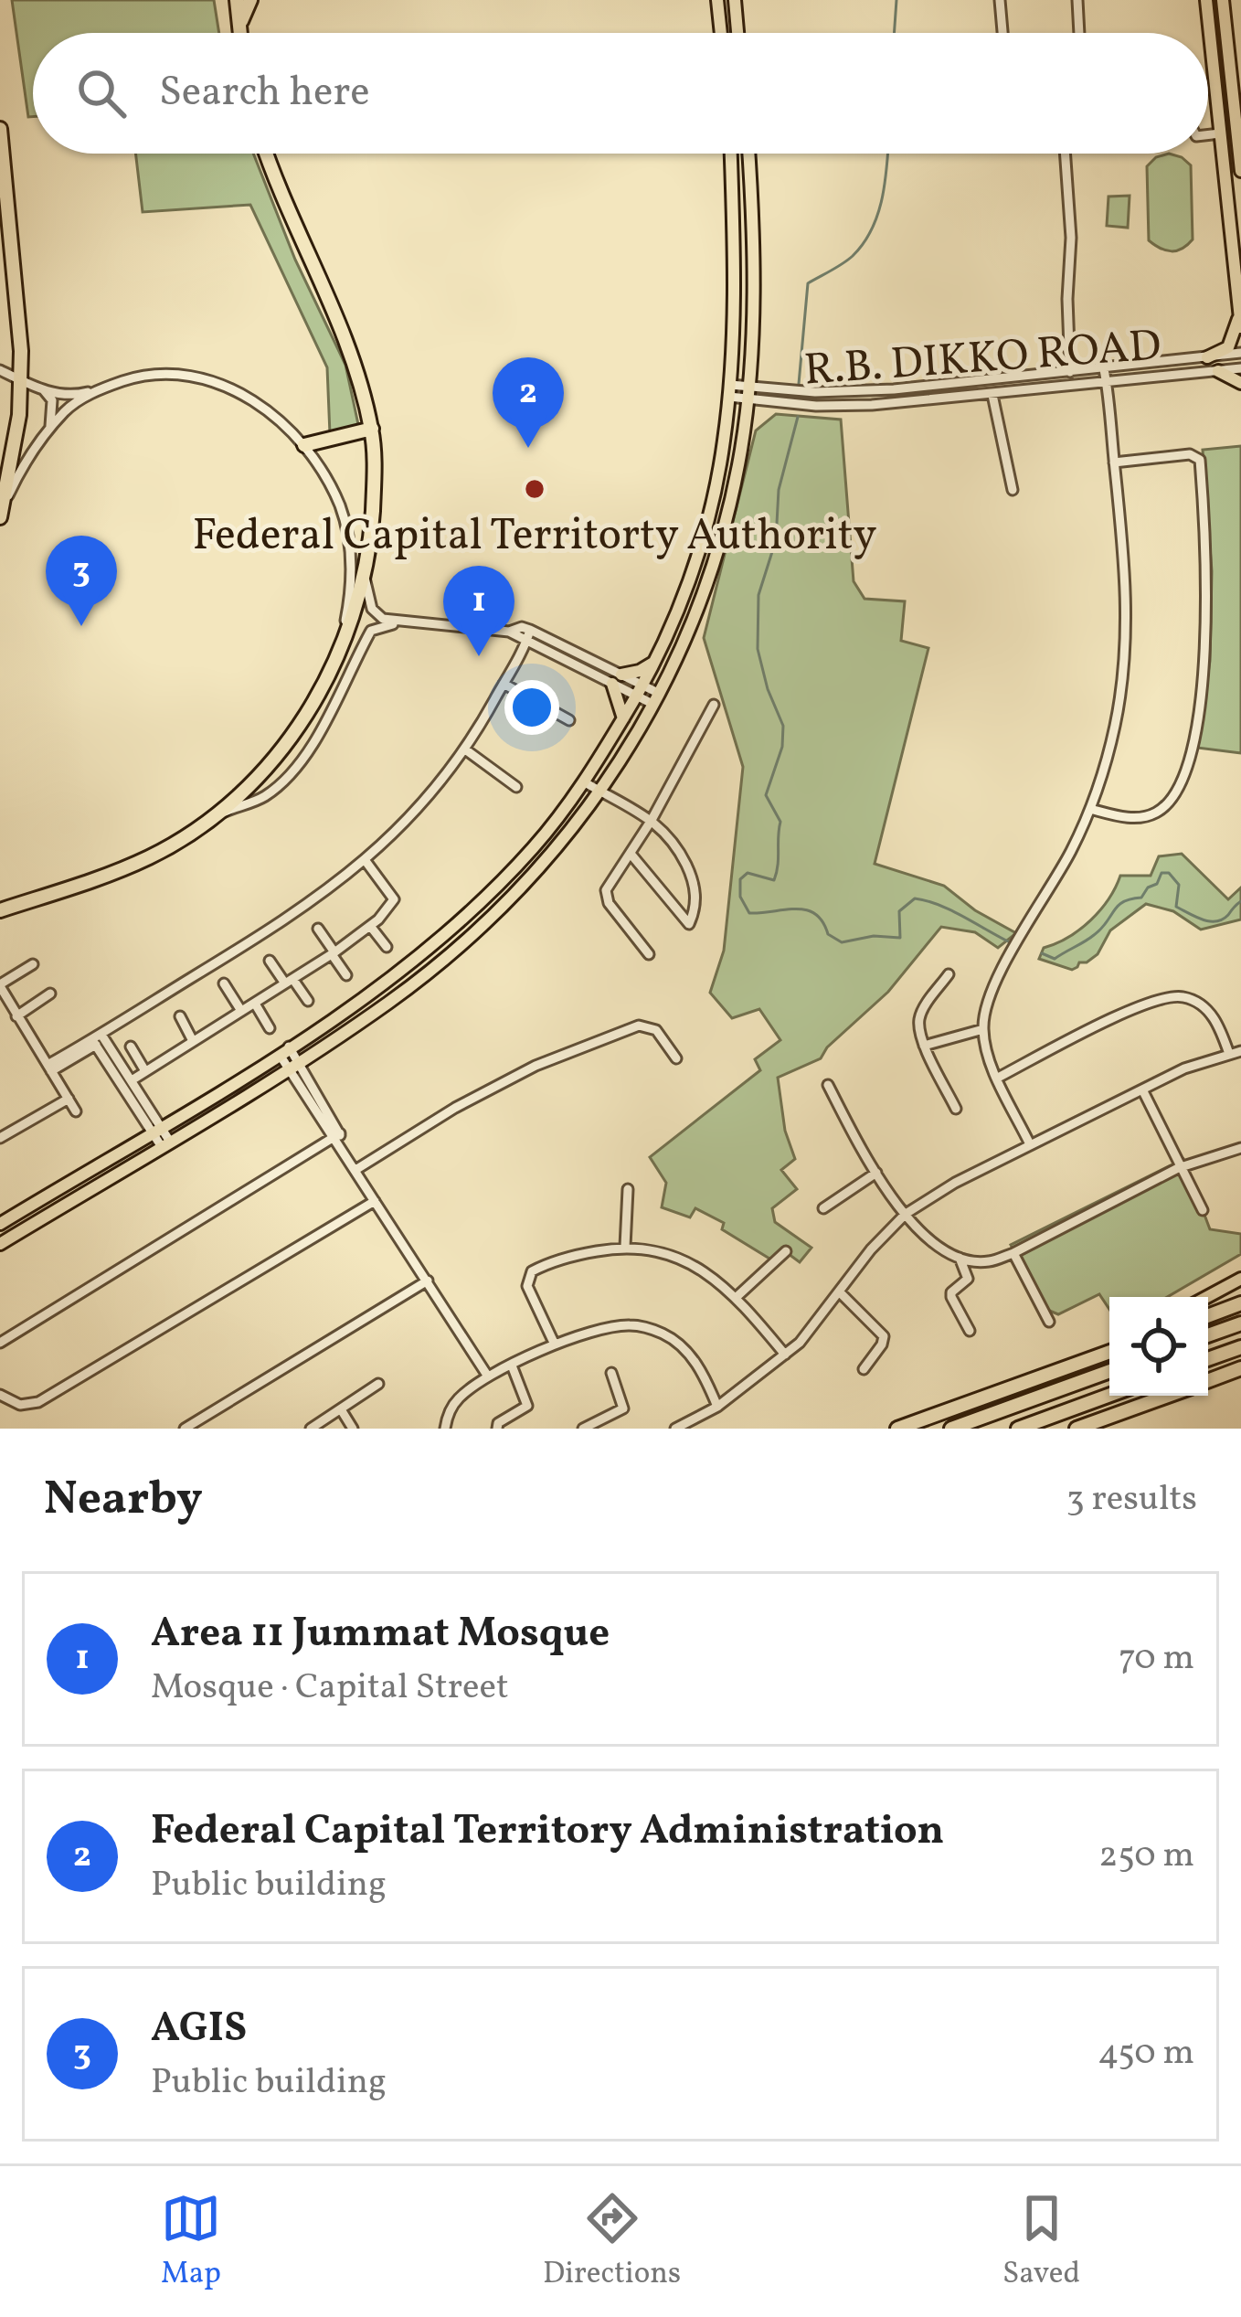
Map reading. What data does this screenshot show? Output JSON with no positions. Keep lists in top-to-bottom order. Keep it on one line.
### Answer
{"streets":{"street":["R.B. DIKKO ROAD"]},"places":["Federal Capital Territorty Authority"],"page":{"search":"Search here","pins":["2","3","1"],"heading":["Nearby","3 results"],"list":[{"mark":"1","name":"Area 11 Jummat Mosque","note":"Mosque · Capital Street","value":"70 m"},{"mark":"2","name":"Federal Capital Territory Administration","note":"Public building","value":"250 m"},{"mark":"3","name":"AGIS","note":"Public building","value":"450 m"}],"nav":["Map","Directions","Saved"]}}
